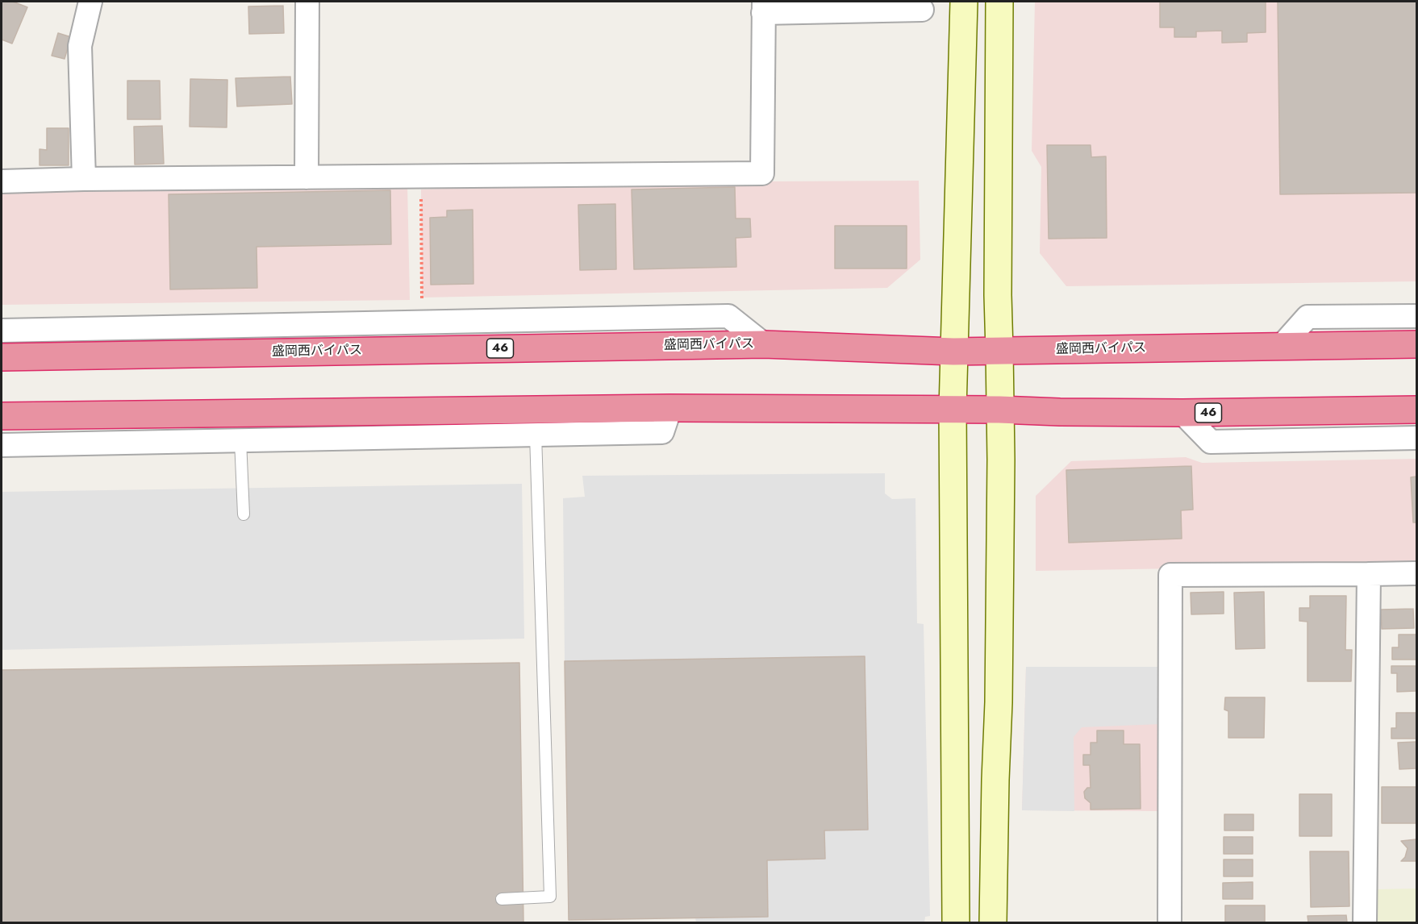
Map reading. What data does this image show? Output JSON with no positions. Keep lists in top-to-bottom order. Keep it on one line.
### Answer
{"streets":{"highway":["盛岡西バイパス","46"]}}
